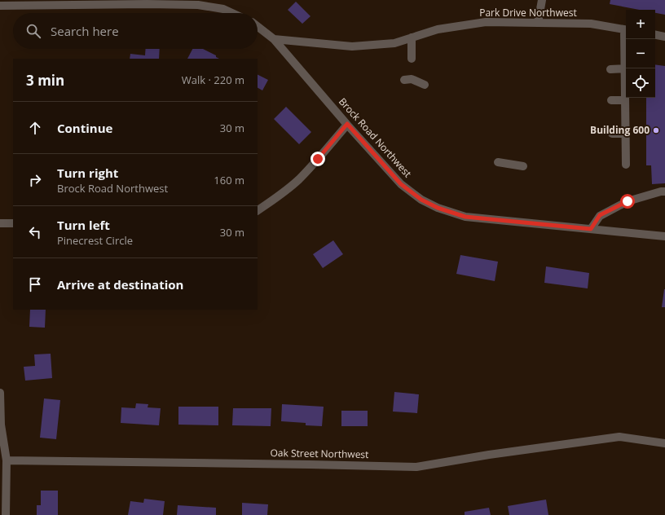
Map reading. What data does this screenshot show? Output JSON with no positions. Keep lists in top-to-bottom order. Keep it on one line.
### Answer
{"streets":{"street":["Park Drive Northwest","Brock Road Northwest","Oak Street Northwest"]},"crossings":[["Park Drive Northwest","Brock Road Northwest"]],"places":["Building 600"],"page":{"map_buttons":["+","−"],"search":"Search here","heading":["3 min","Walk · 220 m"],"list":[["Continue","30 m"],["Turn right","Brock Road Northwest","160 m"],["Turn left","Pinecrest Circle","30 m"],"Arrive at destination"]}}
